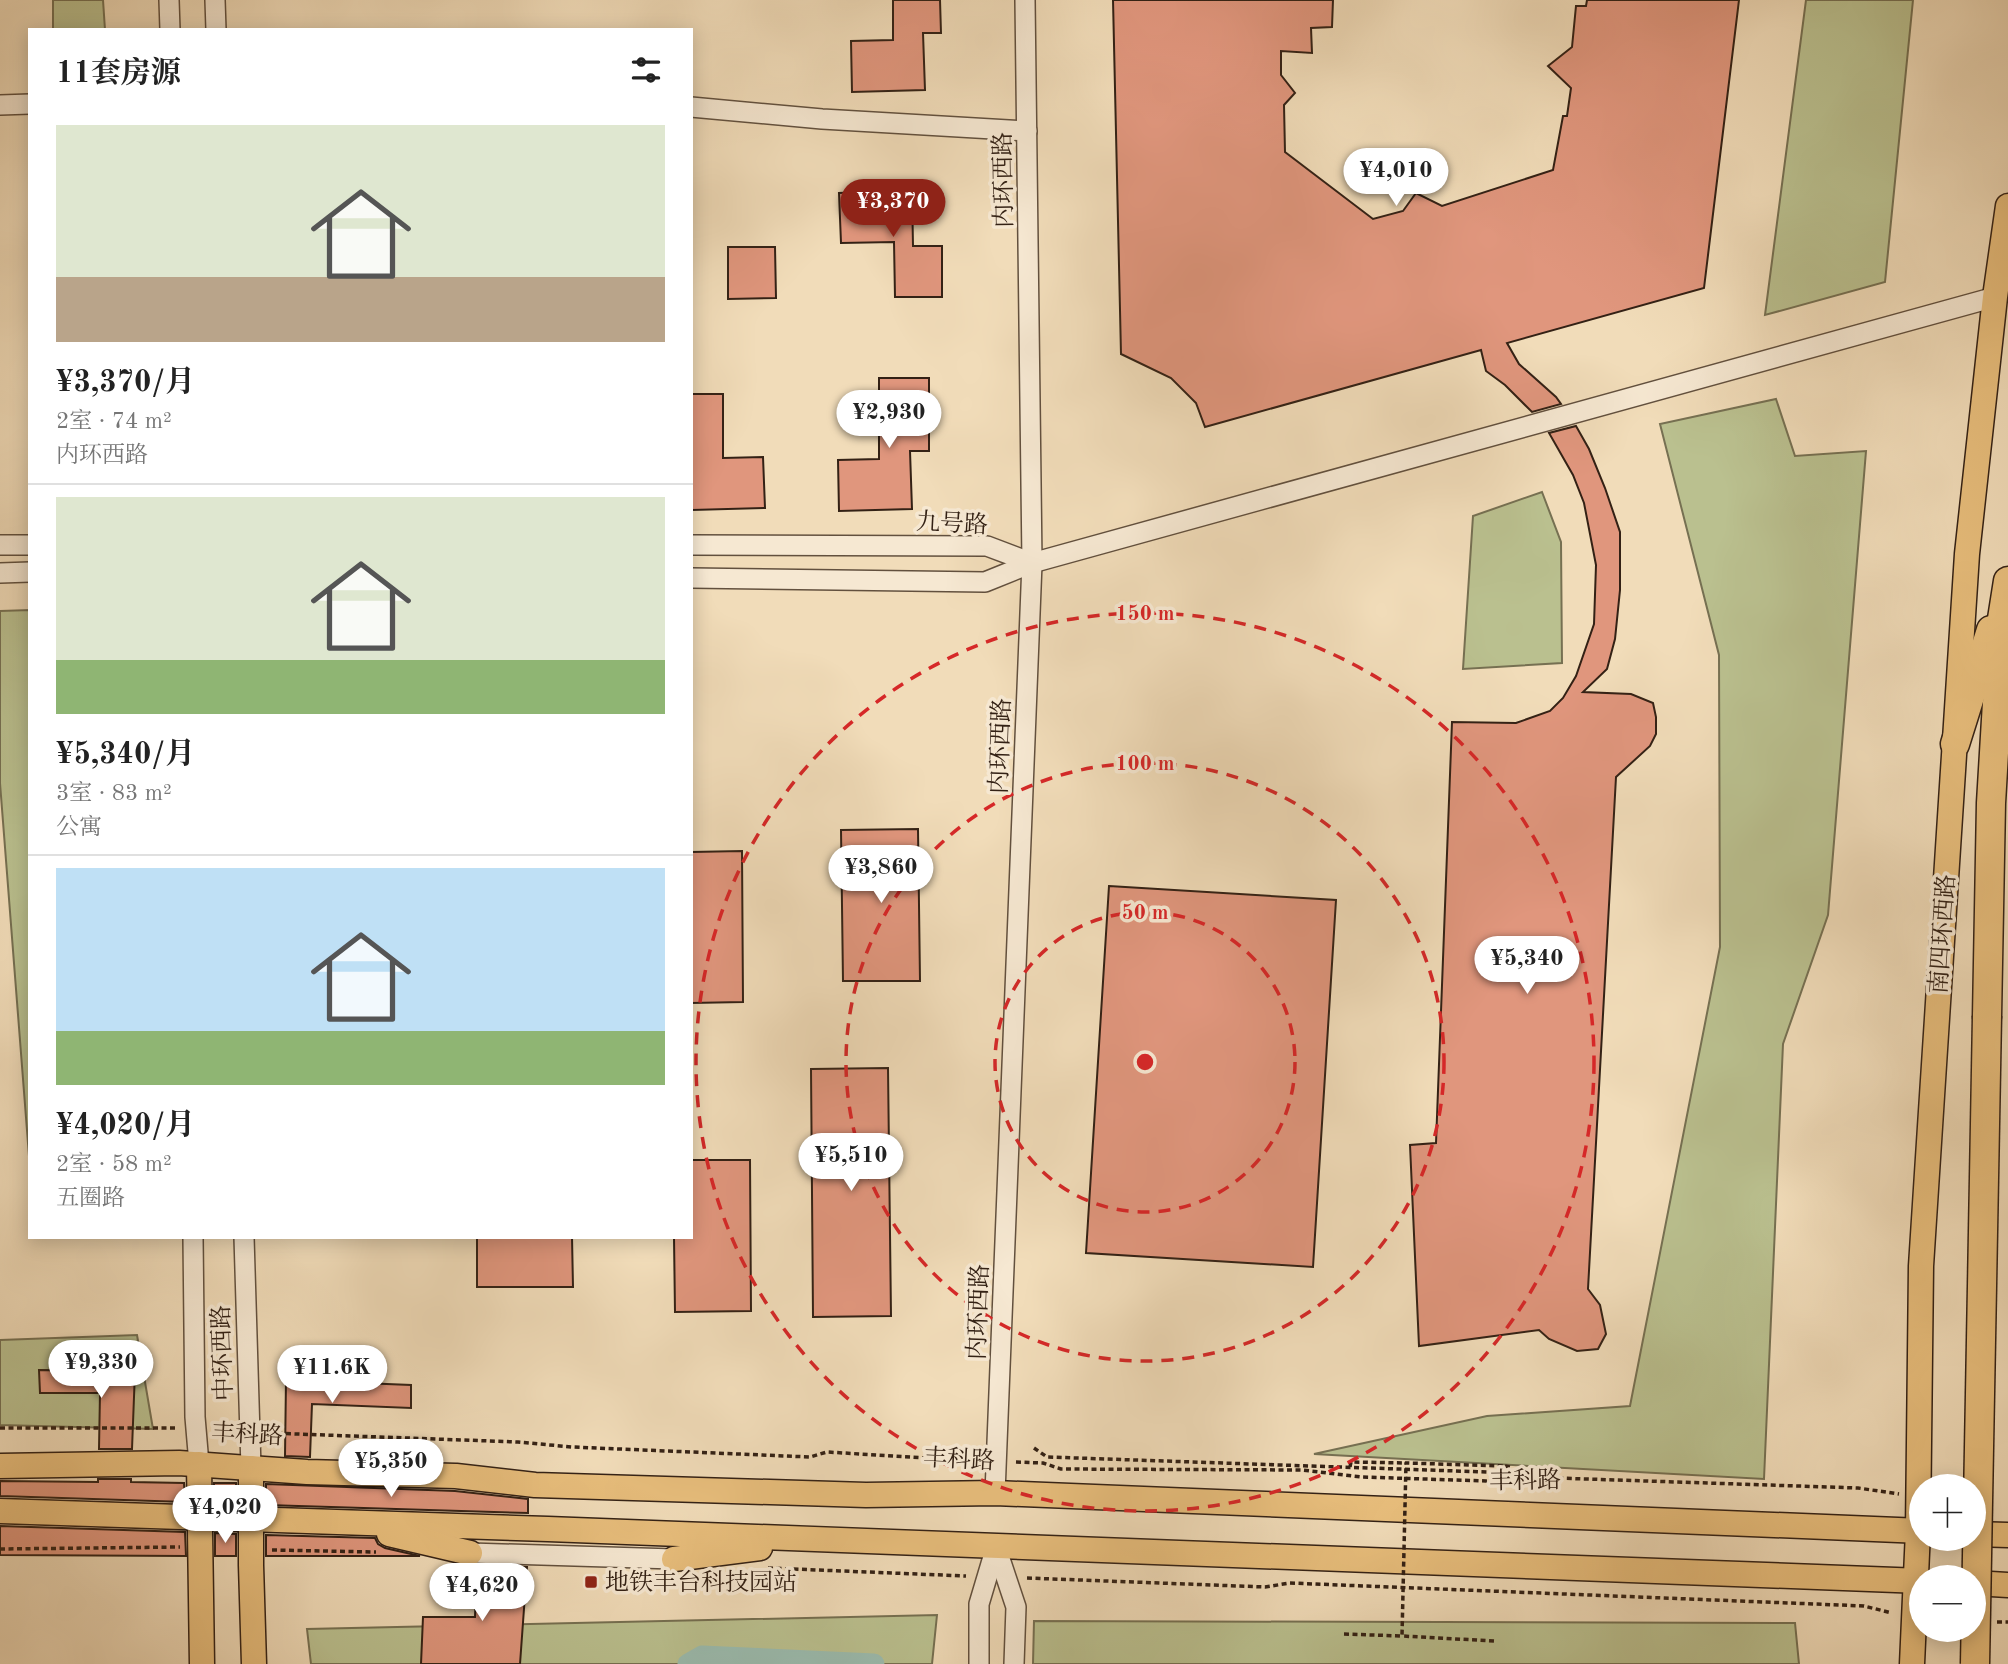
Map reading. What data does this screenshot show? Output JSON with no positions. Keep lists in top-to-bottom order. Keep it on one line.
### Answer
{"streets":{"highway":["南四环西路"],"main road":["丰科路"],"street":["内环西路","九号路","中环西路"]},"crossings":[["内环西路","九号路"],["内环西路","丰科路"],["中环西路","丰科路"]],"places":{"transit":["地铁丰台科技园站"]},"page":{"heading":"11套房源","list":[{"name":"¥3,370/月","note":"2室 · 74 m² · 内环西路"},{"name":"¥5,340/月","note":"3室 · 83 m² · 公寓"},{"name":"¥4,020/月","note":"2室 · 58 m² · 五圈路"}],"price":["¥4,010","¥3,370","¥2,930","¥3,860","¥5,340","¥5,510","¥9,330","¥11.6K","¥5,350","¥4,020","¥4,620"],"map_buttons":["+","−"]},"rings":["150 m","100 m","50 m"]}
